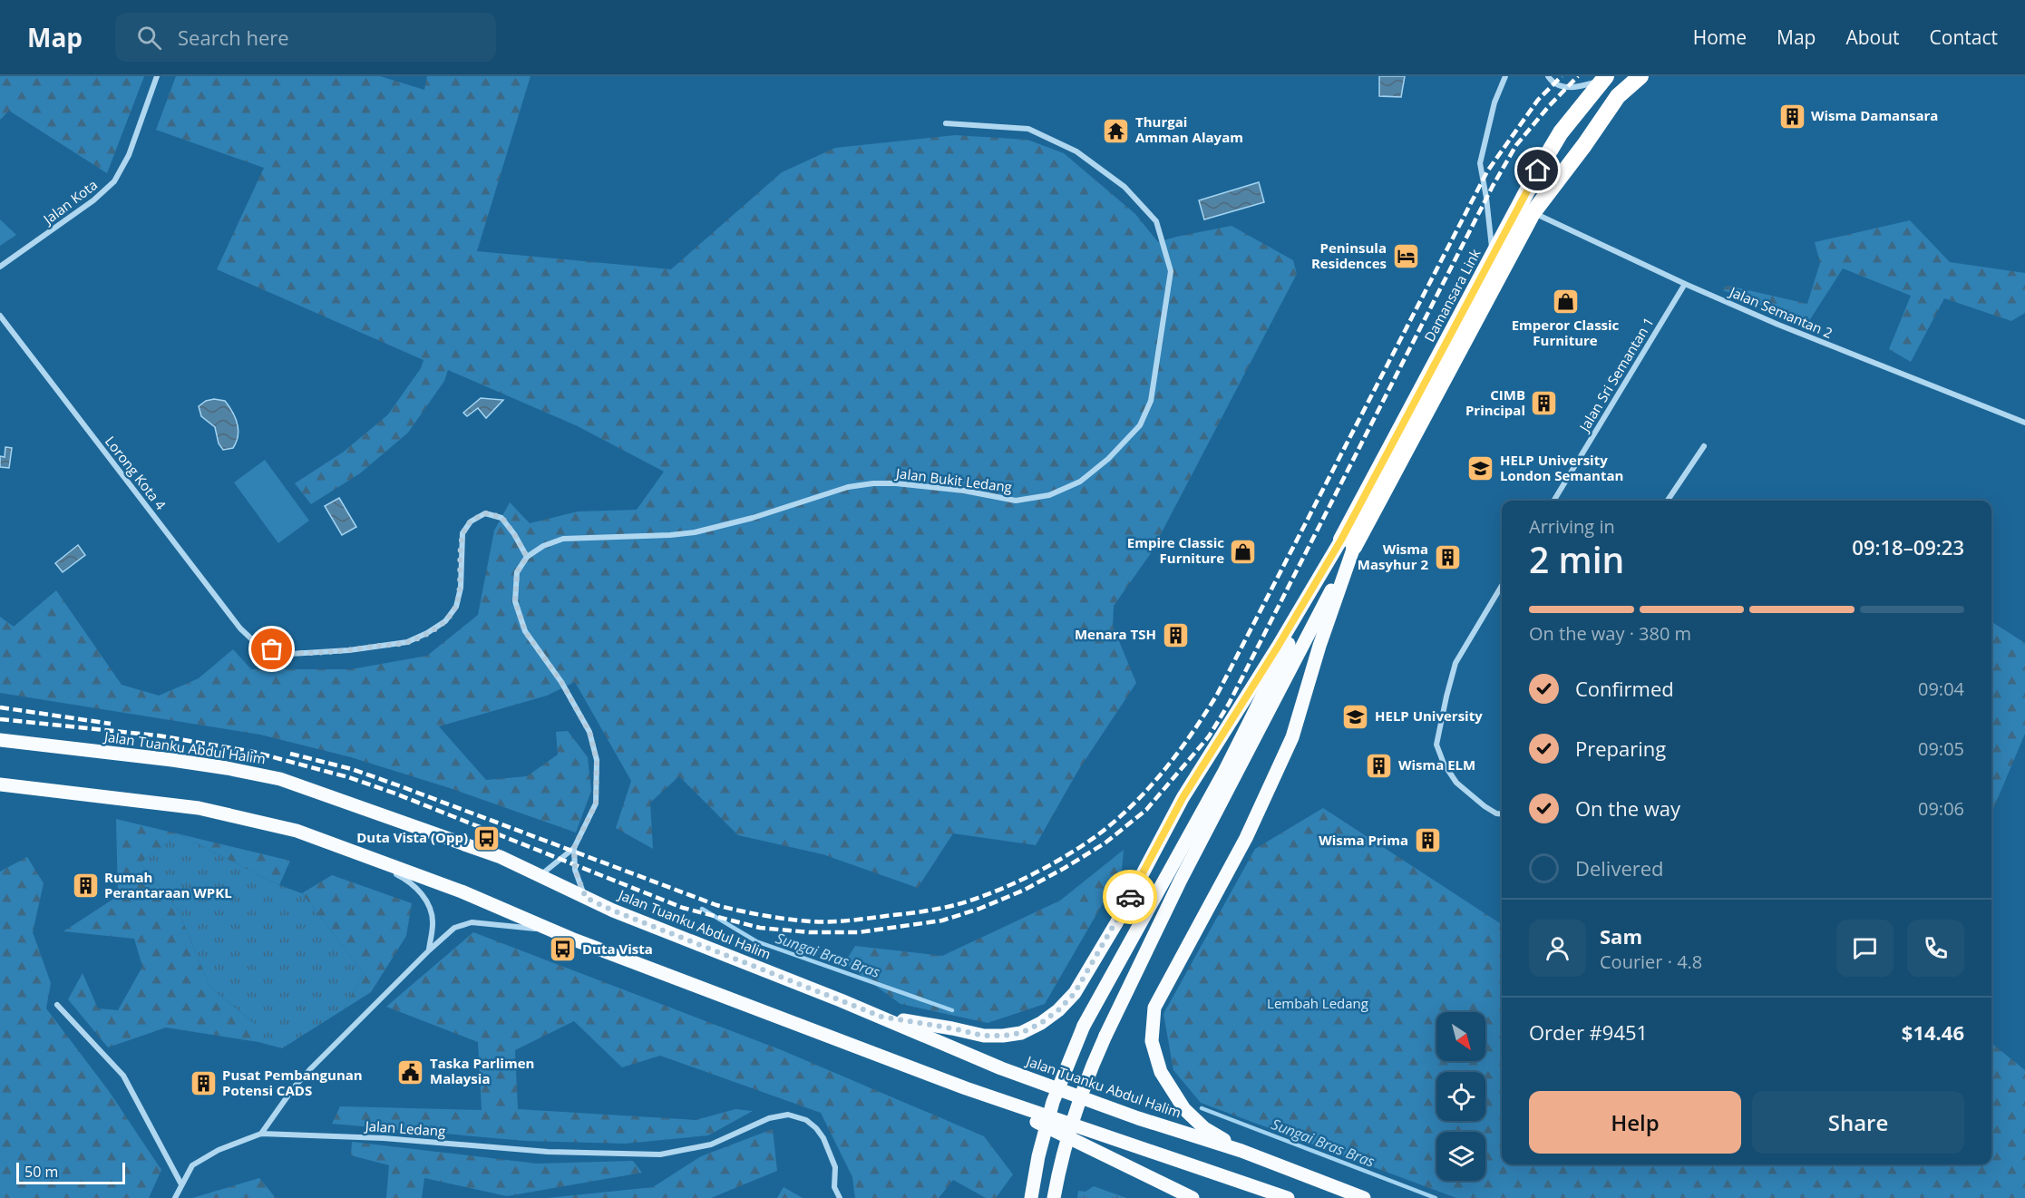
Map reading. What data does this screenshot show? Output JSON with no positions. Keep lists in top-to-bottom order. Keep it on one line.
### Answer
{"streets":{"highway":["Damansara Link"],"main road":["Jalan Tuanku Abdul Halim"],"street":["Jalan Kota","Jalan Semantan 2","Jalan Sri Semantan 1","Lorong Kota 4","Jalan Bukit Ledang","Jalan Ledang"]},"crossings":[["Jalan Semantan 2","Jalan Sri Semantan 1"],["Lorong Kota 4","Jalan Bukit Ledang"]],"water":["Sungai Bras Bras"],"parks":["Lembah Ledang"],"places":{"building":["Wisma Damansara","CIMB Principal","Wisma Masyhur 2","Menara TSH","Wisma ELM","Wisma Prima","Rumah Perantaraan WPKL","Pusat Pembangunan Potensi CADS"],"temple":["Thurgai Amman Alayam"],"hotel":["Peninsula Residences"],"shop":["Emperor Classic Furniture","Empire Classic Furniture"],"school or university":["HELP University London Semantan","HELP University"],"bus stop":["Duta Vista (Opp)","Duta Vista"],"public building":["Taska Parlimen Malaysia"]},"scale_bar":"50 m","north":"bottom right","page":{"header":"Map","search":"Search here","nav":["Home","Map","About","Contact"],"heading":["2 min","Arriving in","09:18–09:23"],"panel":["Sam","Courier · 4.8","Order #9451","$14.46"],"bar":"On the way · 380 m","list":[["Confirmed","09:04"],["Preparing","09:05"],["On the way","09:06"],"Delivered"],"buttons":["Help","Share"],"scale":"50 m"}}
